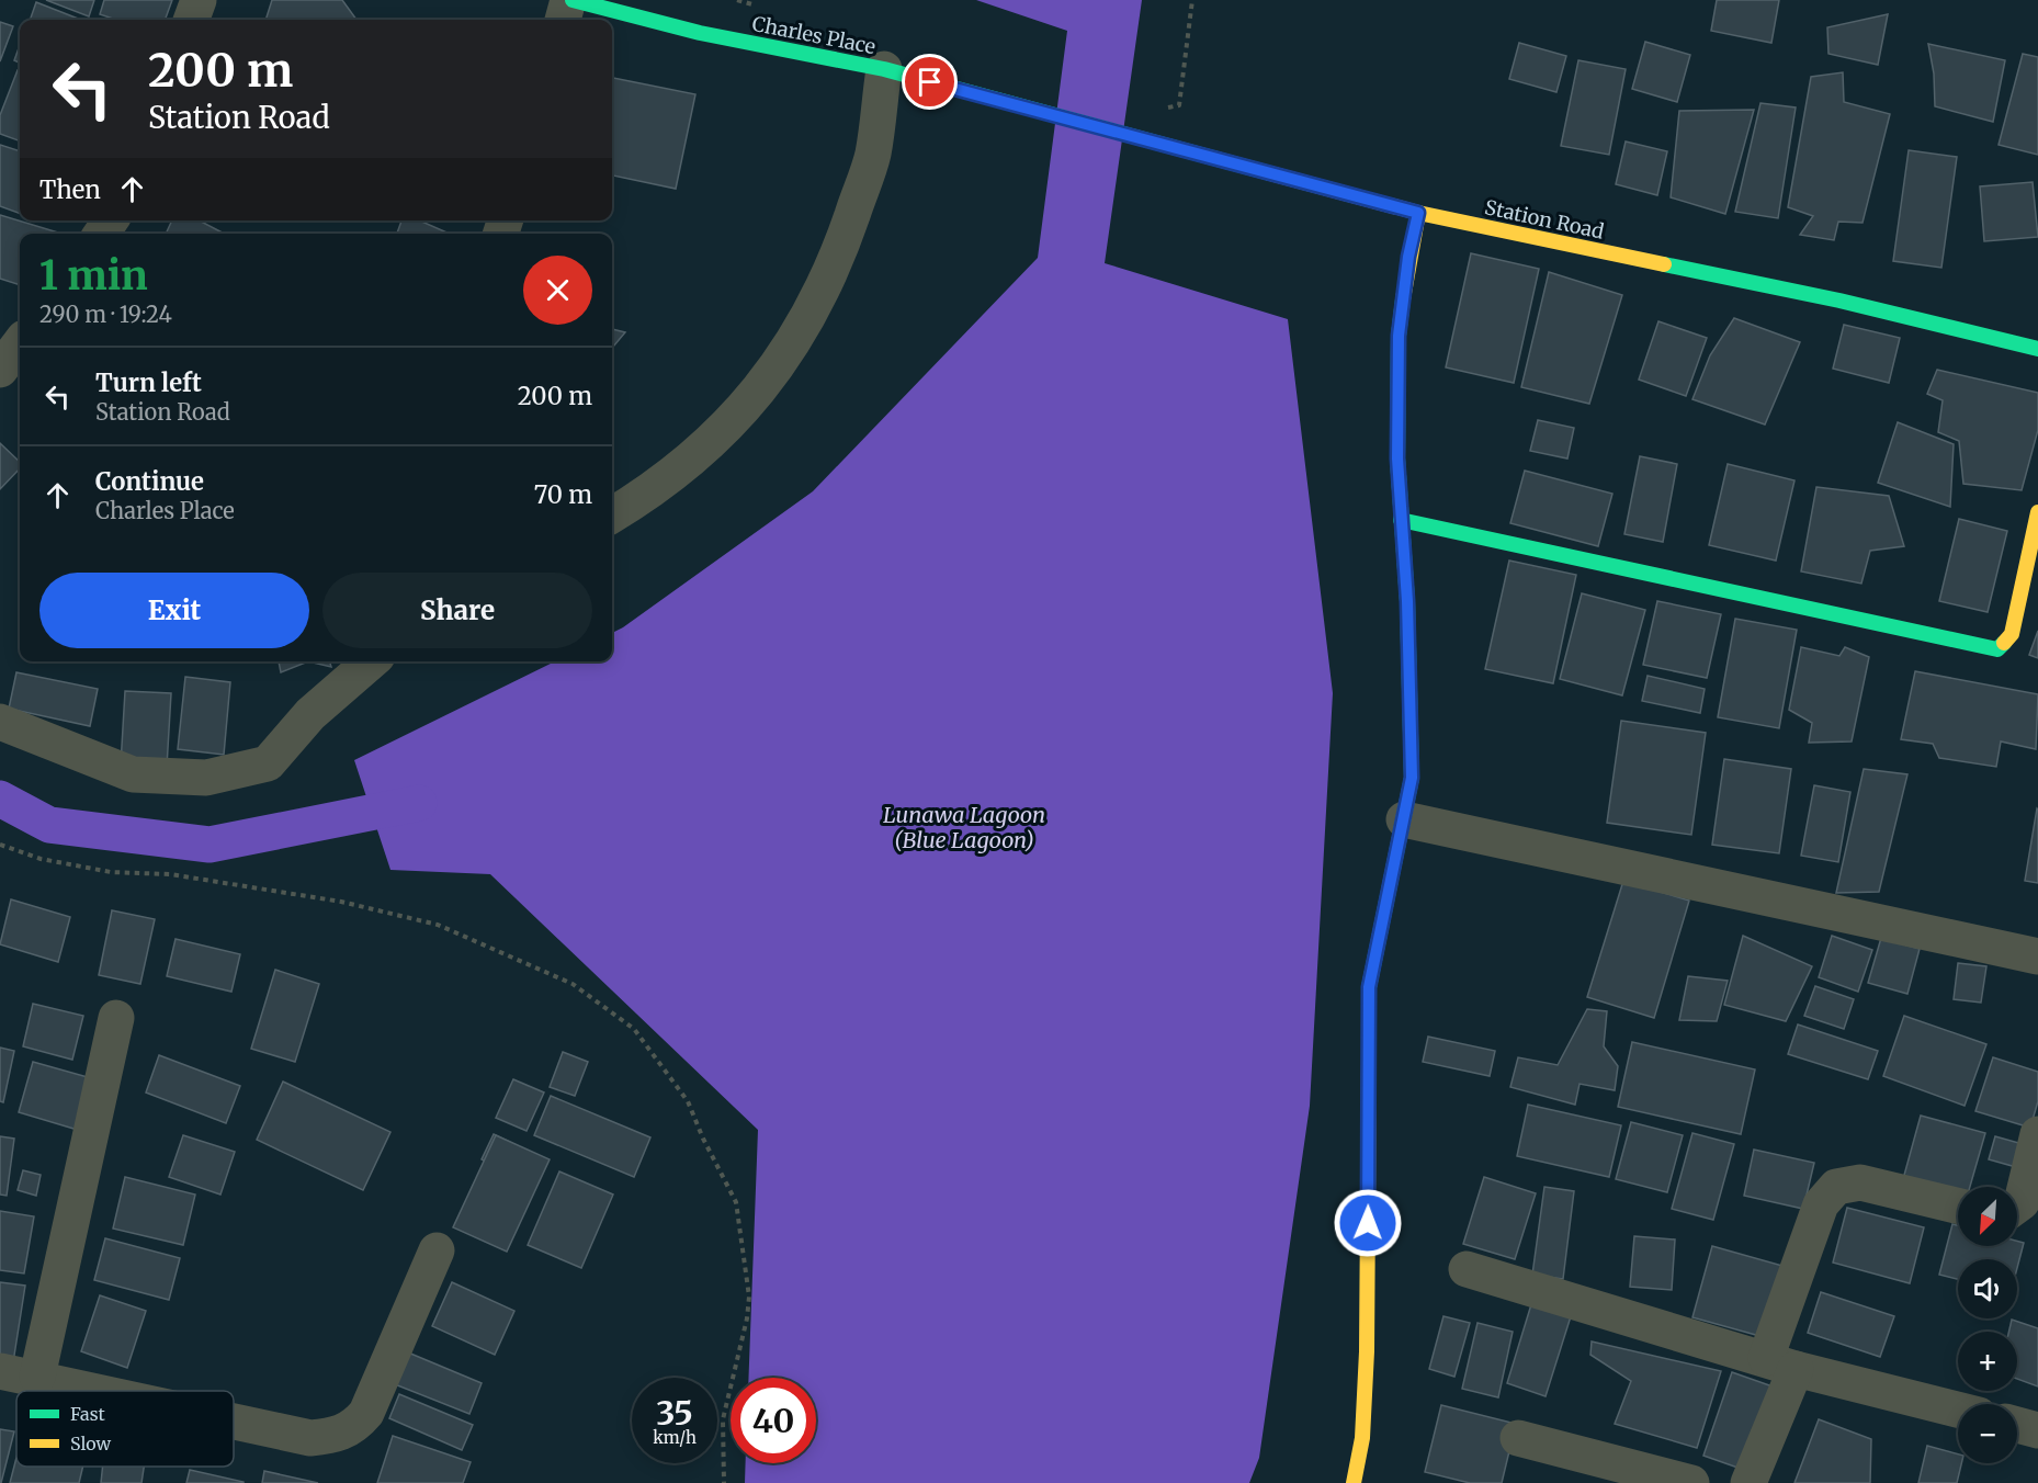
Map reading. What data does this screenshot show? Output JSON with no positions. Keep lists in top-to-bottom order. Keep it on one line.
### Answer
{"streets":{"street":["Charles Place","Station Road"]},"crossings":[["Charles Place","Station Road"]],"water":["Lunawa Lagoon (Blue Lagoon)"],"legend":["Fast","Slow"],"north":"bottom left","page":{"turn":["200 m","Station Road"],"then":"Then","heading":["1 min","290 m · 19:24"],"list":[{"name":"Turn left","note":"Station Road","value":"200 m"},{"name":"Continue","note":"Charles Place","value":"70 m"}],"buttons":["Exit","Share"],"map_buttons":["+","−"],"speed":"35 km/h","limit":"40"}}
